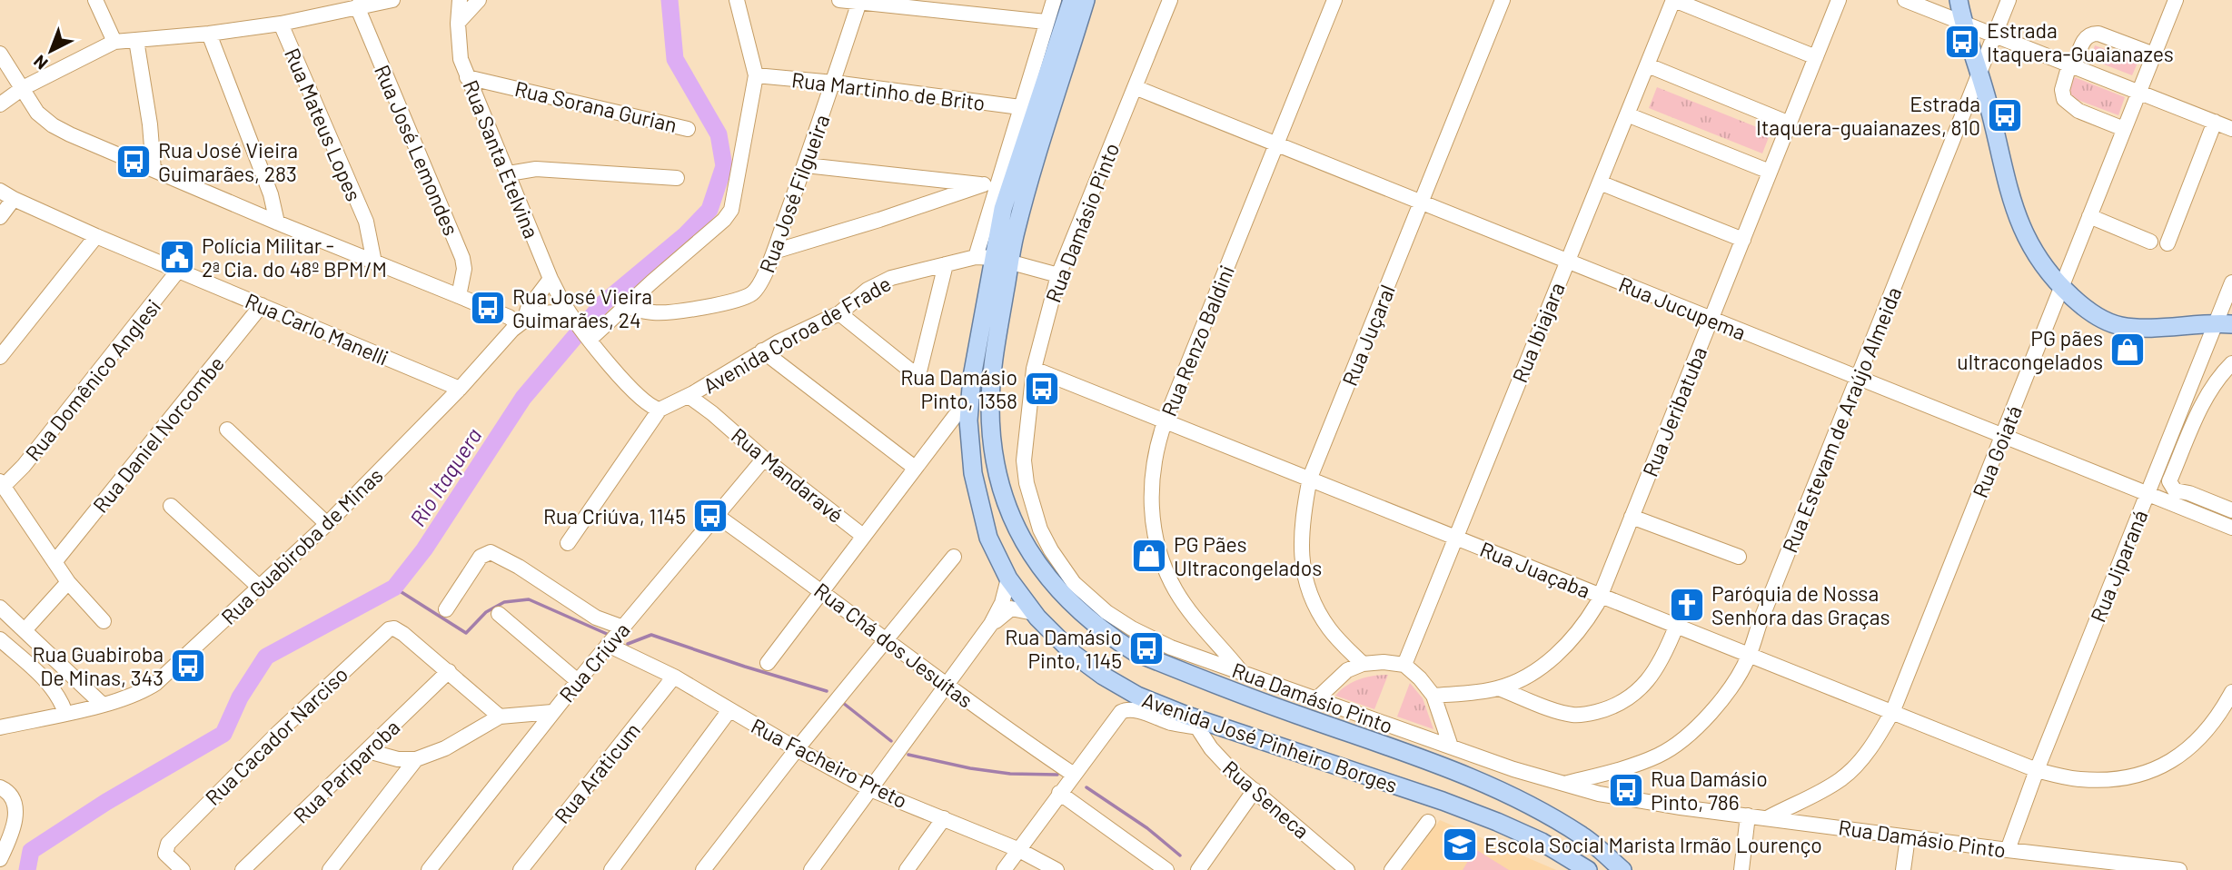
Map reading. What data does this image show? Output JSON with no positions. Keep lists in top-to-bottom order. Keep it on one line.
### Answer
{"streets":{"main road":["Avenida José Pinheiro Borges"],"street":["Rua Martinho de Brito","Rua Sorana Gurian","Rua Mateus Lopes","Rua José Lemondes","Rua Santa Etelvina","Rua José Filgueira","Rua Damásio Pinto","Rua Jucupema","Rua Carlo Manelli","Rua Ibiajara","Avenida Coroa de Frade","Rua Juçaral","Rua Renzo Baldini","Rua Domênico Anglesi","Rua Jeribatuba","Rua Estevam de Araújo Almeida","Rua Daniel Norcombe","Rua Goiatá","Rua Mandaravé","Rua Guabiroba de Minas","Rua Jiparaná","Rua Juaçaba","Rua Chá dos Jesuítas","Rua Criúva","Rua Cacador Narciso","Rua Facheiro Preto","Rua Pariparoba","Rua Araticum","Rua Seneca"]},"crossings":[["Rua Martinho de Brito","Rua José Filgueira"],["Rua Sorana Gurian","Rua Santa Etelvina"],["Rua Santa Etelvina","Rua Guabiroba de Minas"],["Rua Damásio Pinto","Rua Jucupema"],["Rua Damásio Pinto","Avenida Coroa de Frade"],["Rua Damásio Pinto","Rua Renzo Baldini"],["Rua Damásio Pinto","Rua Estevam de Araújo Almeida"],["Rua Damásio Pinto","Rua Goiatá"],["Rua Damásio Pinto","Rua Jiparaná"],["Rua Damásio Pinto","Rua Juaçaba"],["Rua Jucupema","Rua Ibiajara"],["Rua Jucupema","Rua Juçaral"],["Rua Jucupema","Rua Renzo Baldini"],["Rua Jucupema","Rua Jeribatuba"],["Rua Jucupema","Rua Estevam de Araújo Almeida"],["Rua Jucupema","Rua Goiatá"],["Rua Jucupema","Rua Jiparaná"],["Rua Carlo Manelli","Rua Domênico Anglesi"],["Rua Carlo Manelli","Rua Daniel Norcombe"],["Rua Carlo Manelli","Rua Guabiroba de Minas"],["Rua Ibiajara","Rua Juaçaba"],["Avenida Coroa de Frade","Rua Mandaravé"],["Avenida Coroa de Frade","Avenida José Pinheiro Borges"],["Rua Juçaral","Rua Juaçaba"],["Rua Renzo Baldini","Rua Juaçaba"],["Rua Jeribatuba","Rua Juaçaba"],["Rua Estevam de Araújo Almeida","Rua Juaçaba"],["Rua Goiatá","Rua Juaçaba"],["Rua Mandaravé","Rua Criúva"],["Rua Jiparaná","Rua Juaçaba"],["Rua Chá dos Jesuítas","Rua Criúva"],["Rua Criúva","Rua Facheiro Preto"],["Rua Cacador Narciso","Rua Pariparoba"],["Avenida José Pinheiro Borges","Rua Seneca"],["Rua Facheiro Preto","Rua Araticum"]],"water":["Rio Itaquera"],"places":{"bus stop":["Estrada Itaquera-Guaianazes","Estrada Itaquera-guaianazes, 810","Rua José Vieira Guimarães, 283","Rua José Vieira Guimarães, 24","Rua Damásio Pinto, 1358","Rua Criúva, 1145","Rua Damásio Pinto, 1145","Rua Guabiroba De Minas, 343","Rua Damásio Pinto, 786"],"public building":["Polícia Militar - 2ª Cia. do 48º BPM/M"],"shop":["PG pães ultracongelados","PG Pães Ultracongelados"],"church":["Paróquia de Nossa Senhora das Graças"],"school or university":["Escola Social Marista Irmão Lourenço"]},"north":"bottom left"}
